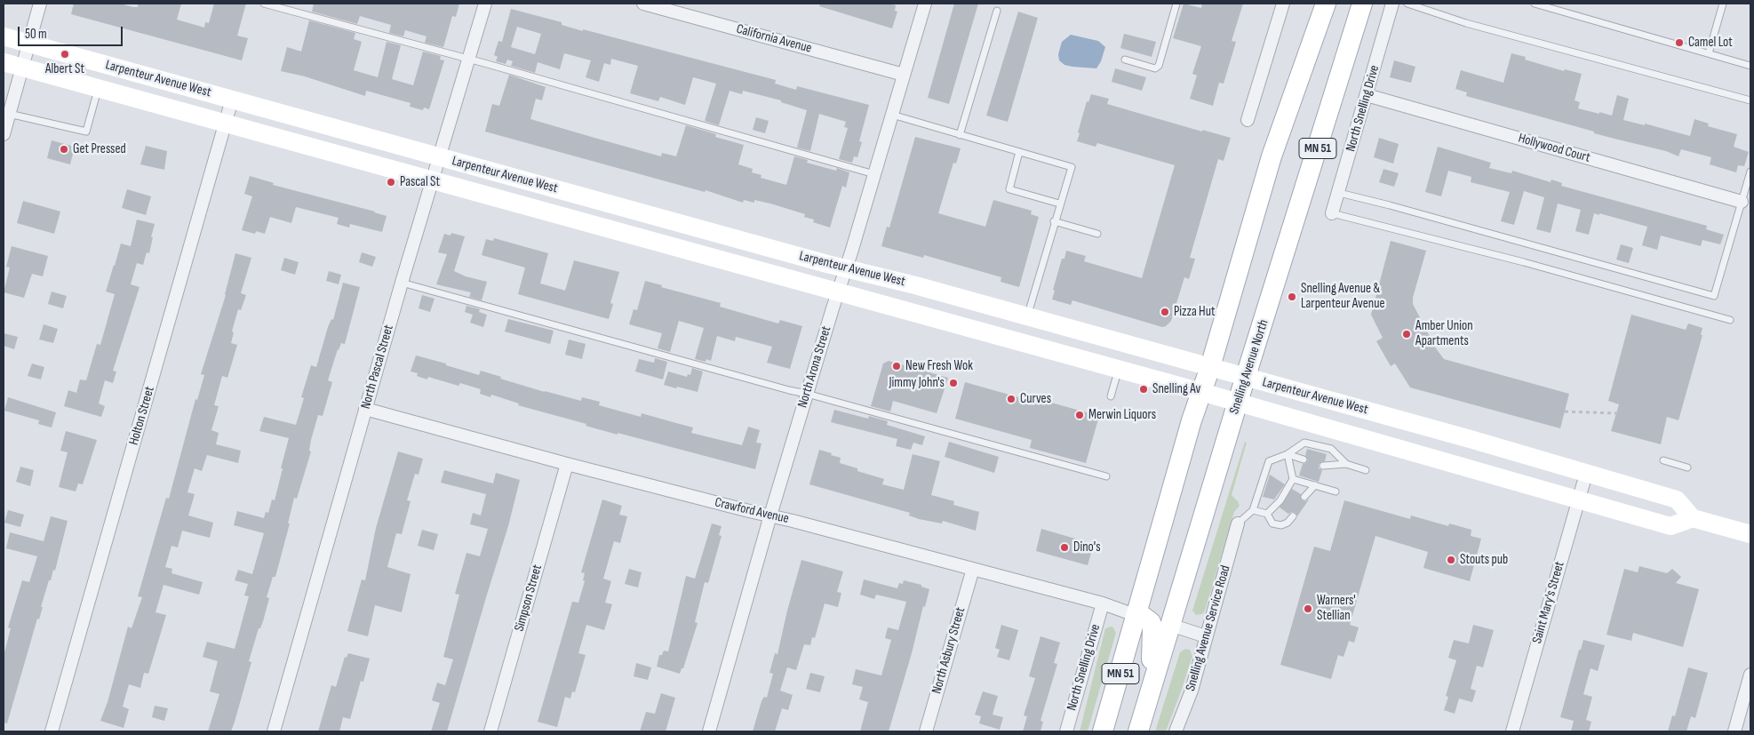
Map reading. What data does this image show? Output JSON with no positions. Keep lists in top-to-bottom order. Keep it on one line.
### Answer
{"streets":{"main road":["Larpenteur Avenue West","MN 51","Snelling Avenue North"],"street":["California Avenue","North Snelling Drive","Hollywood Court","North Pascal Street","North Arona Street","Holton Street","Crawford Avenue","Simpson Street","Saint Mary's Street","Snelling Avenue Service Road","North Asbury Street"]},"crossings":[["California Avenue","North Arona Street"],["Larpenteur Avenue West","MN 51"],["Larpenteur Avenue West","North Pascal Street"],["Larpenteur Avenue West","North Arona Street"],["Larpenteur Avenue West","Snelling Avenue North"],["Larpenteur Avenue West","Holton Street"],["Larpenteur Avenue West","Saint Mary's Street"],["North Snelling Drive","Hollywood Court"],["North Snelling Drive","Crawford Avenue"],["MN 51","Crawford Avenue"],["North Pascal Street","Crawford Avenue"],["North Arona Street","Crawford Avenue"],["Crawford Avenue","Simpson Street"],["Crawford Avenue","North Asbury Street"]],"places":["Camel Lot","Albert St","Get Pressed","Pascal St","Snelling Avenue & Larpenteur Avenue","Pizza Hut","Amber Union Apartments","New Fresh Wok","Jimmy John's","Snelling Av","Curves","Merwin Liquors","Dino's","Stouts pub","Warners' Stellian"],"scale_bar":"50 m"}
